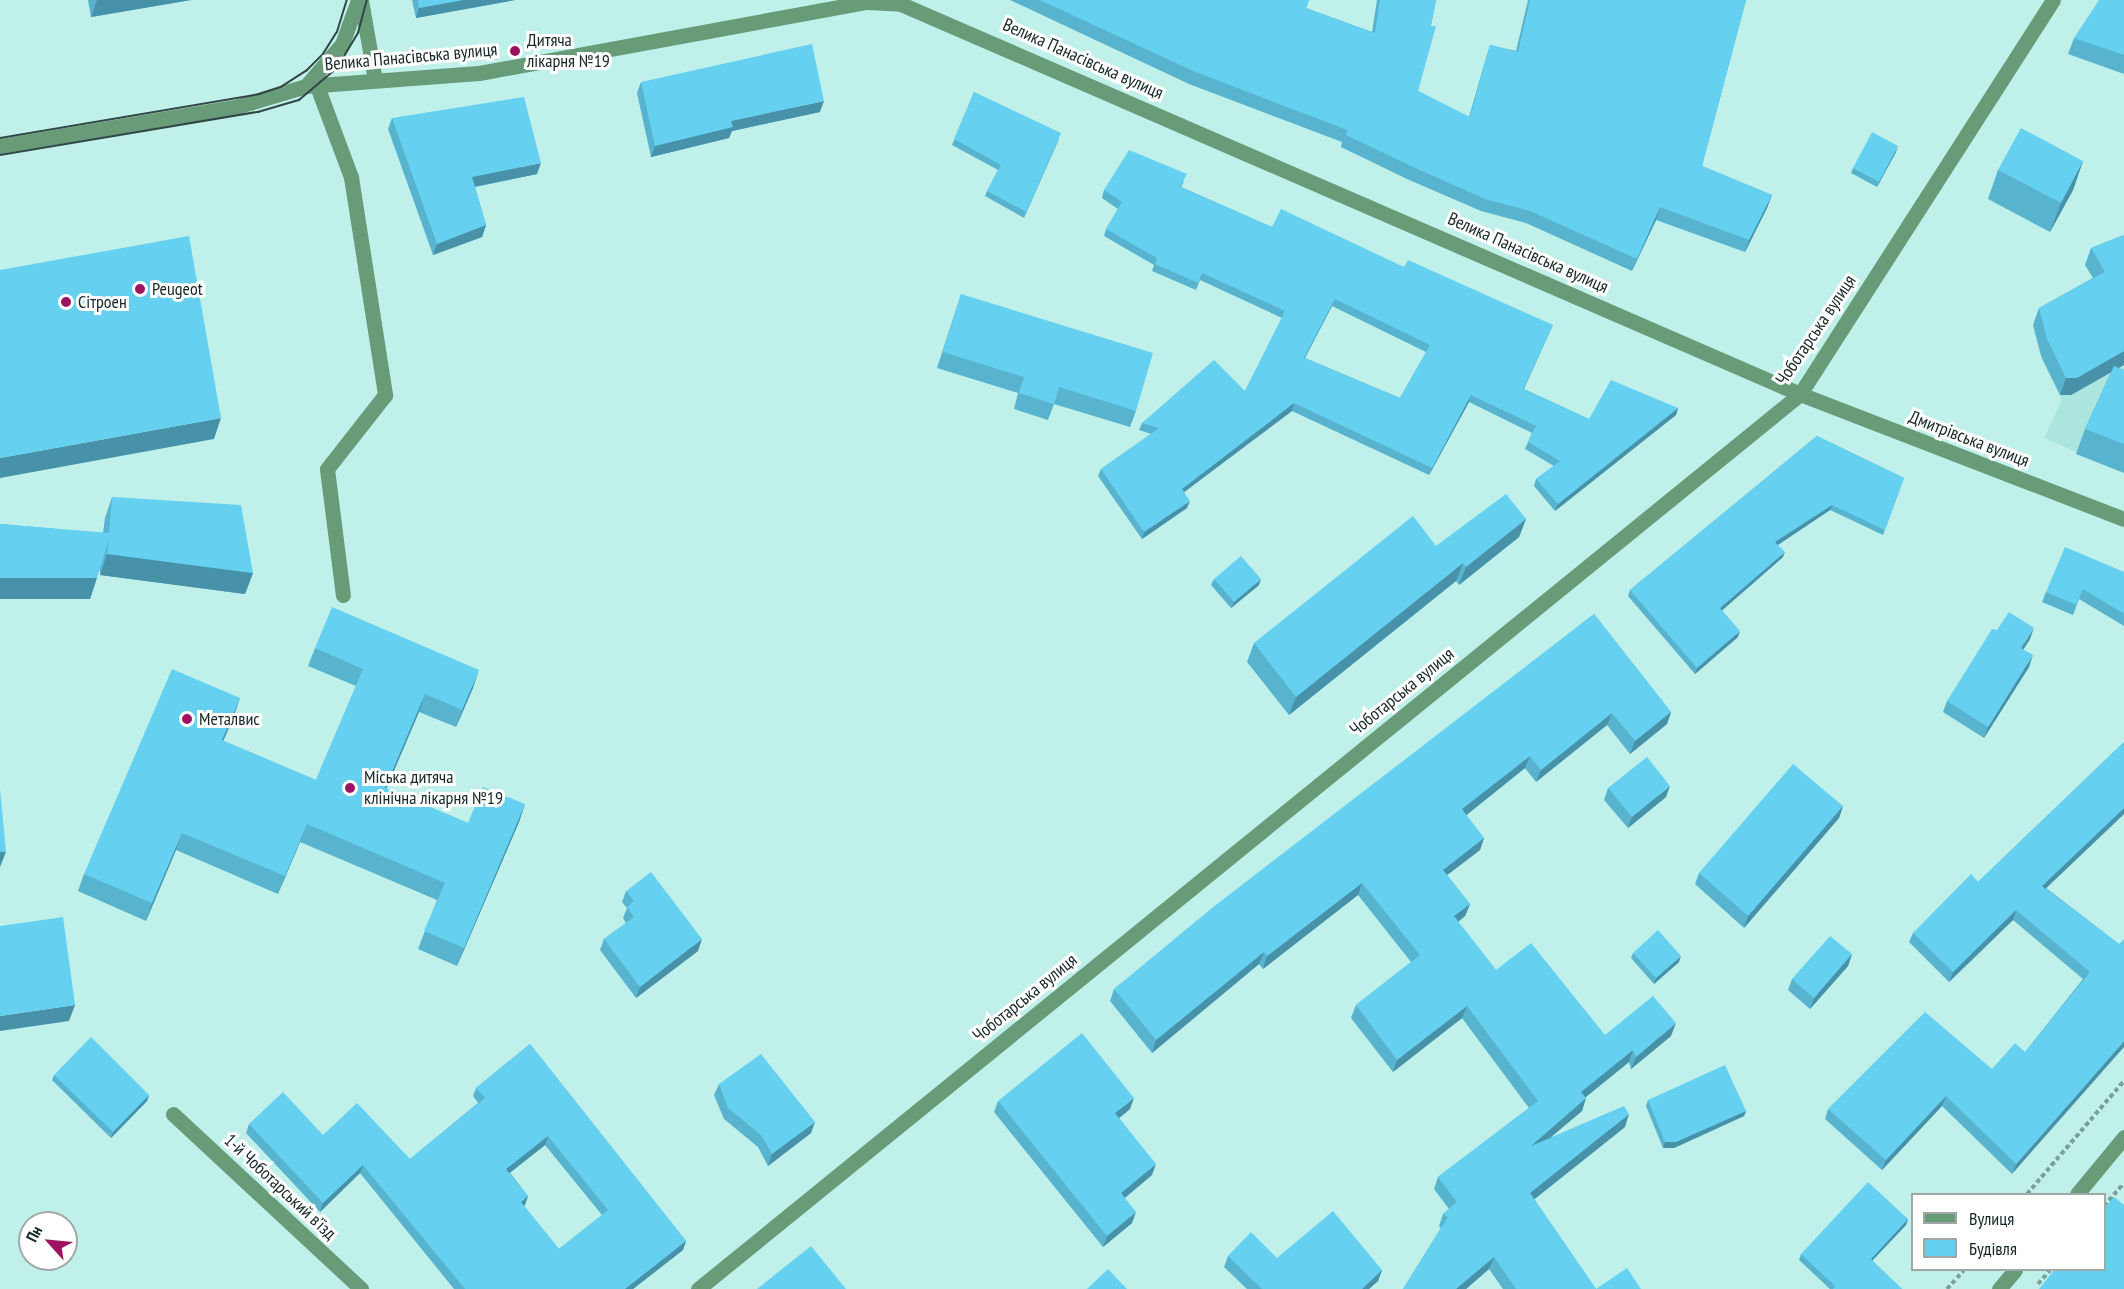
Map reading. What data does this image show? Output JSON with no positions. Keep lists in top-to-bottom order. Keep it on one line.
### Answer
{"streets":{"street":["Велика Панасівська вулиця","Чоботарська вулиця","Дмитрівська вулиця","1-й Чоботарський в’їзд"]},"crossings":[["Велика Панасівська вулиця","Чоботарська вулиця"],["Велика Панасівська вулиця","Дмитрівська вулиця"],["Чоботарська вулиця","Дмитрівська вулиця"]],"places":["Дитяча лікарня №19","Peugeot","Сітроен","Металвис","Міська дитяча клінічна лікарня №19"],"legend":["Вулиця","Будівля"],"north":"top left"}
